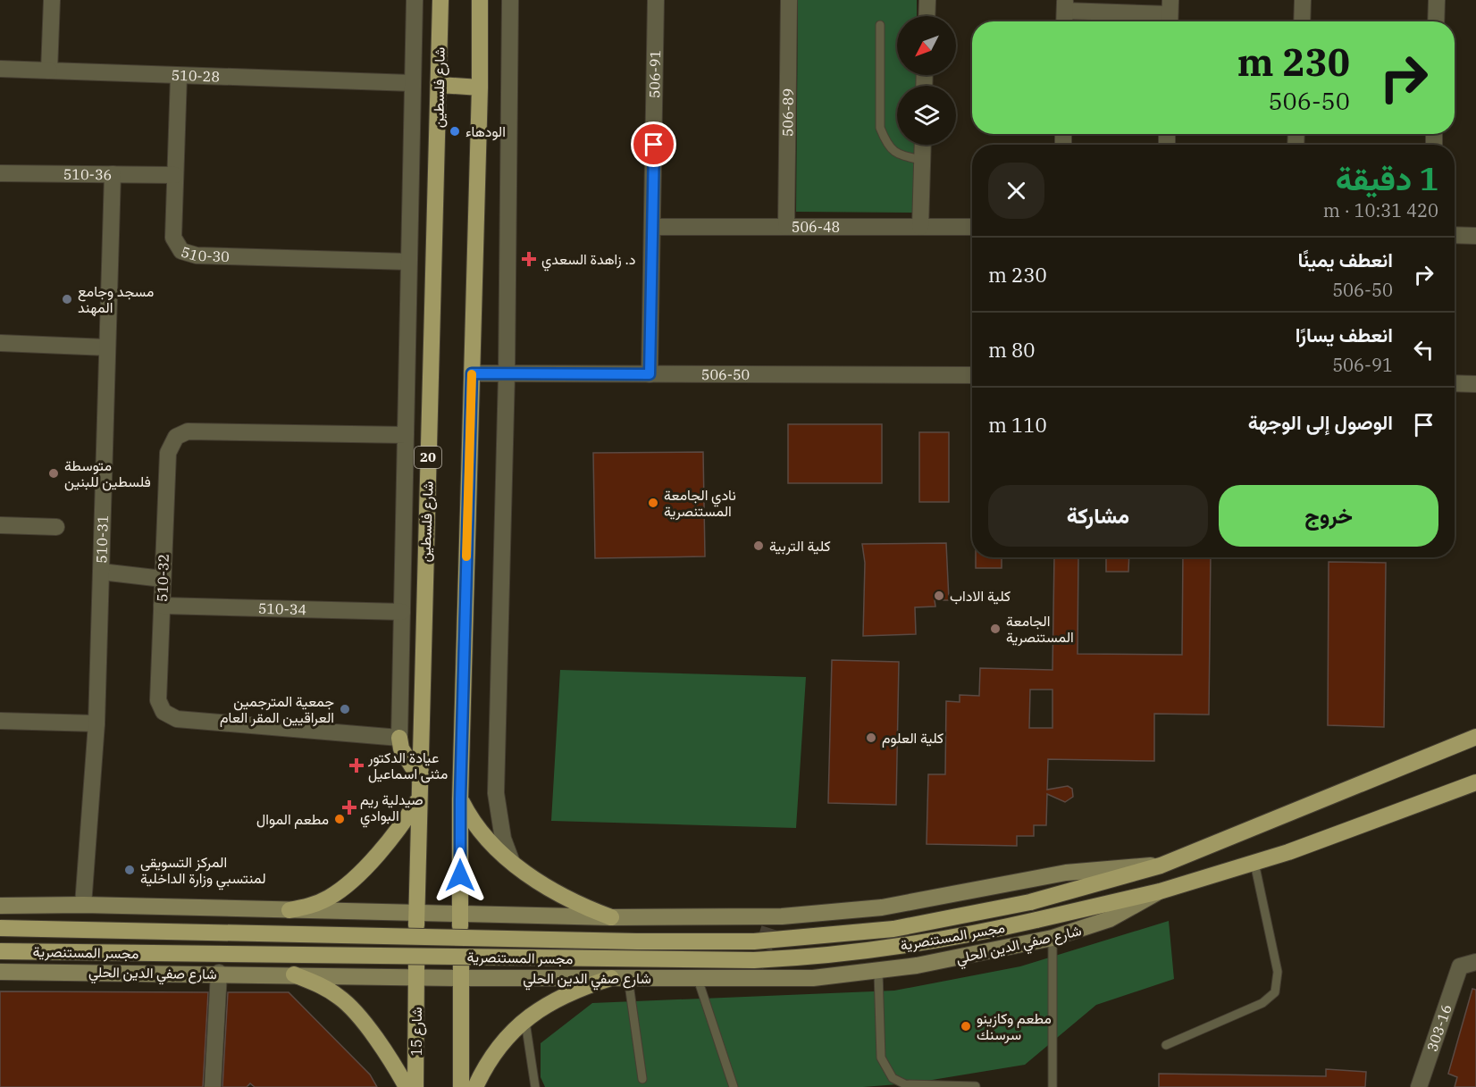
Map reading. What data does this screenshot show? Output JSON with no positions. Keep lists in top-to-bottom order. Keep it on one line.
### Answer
{"streets":{"main road":["شارع فلسطين","20","مجسر المستنصرية","شارع صفي الدين الحلي","شارع 15"],"street":["506-91","510-28","506-89","510-36","506-48","510-30","506-50","510-31","510-32","510-34","303-16"]},"crossings":[["506-91","506-48"],["506-91","506-50"],["510-28","510-30"],["506-89","506-48"],["510-36","510-30"],["510-36","510-31"],["510-32","510-34"],["مجسر المستنصرية","شارع صفي الدين الحلي"],["شارع صفي الدين الحلي","شارع 15"]],"places":{"other":["الودهاء","مسجد وجامع المهند","متوسطة فلسطين للبنين","نادي الجامعة المستنصرية","كلية التربية","كلية الاداب","الجامعة المستنصرية","جمعية المترجمين العراقيين المقر العام","كلية العلوم","مطعم الموال","المركز التسويقي لمنتسبي وزارة الداخلية","مطعم وكازينو سرسنك"],"health":["د. زاهدة السعدي","عيادة الدكتور مثنى اسماعيل","صيدلية ريم البوادي"]},"north":"bottom left","page":{"turn":["230 m","506-50"],"heading":["1 دقيقة","420 m · 10:31"],"list":[{"name":"انعطف يمينًا","note":"506-50","value":"230 m"},{"name":"انعطف يسارًا","note":"506-91","value":"80 m"},{"name":"الوصول إلى الوجهة","value":"110 m"}],"buttons":["خروج","مشاركة"]}}
